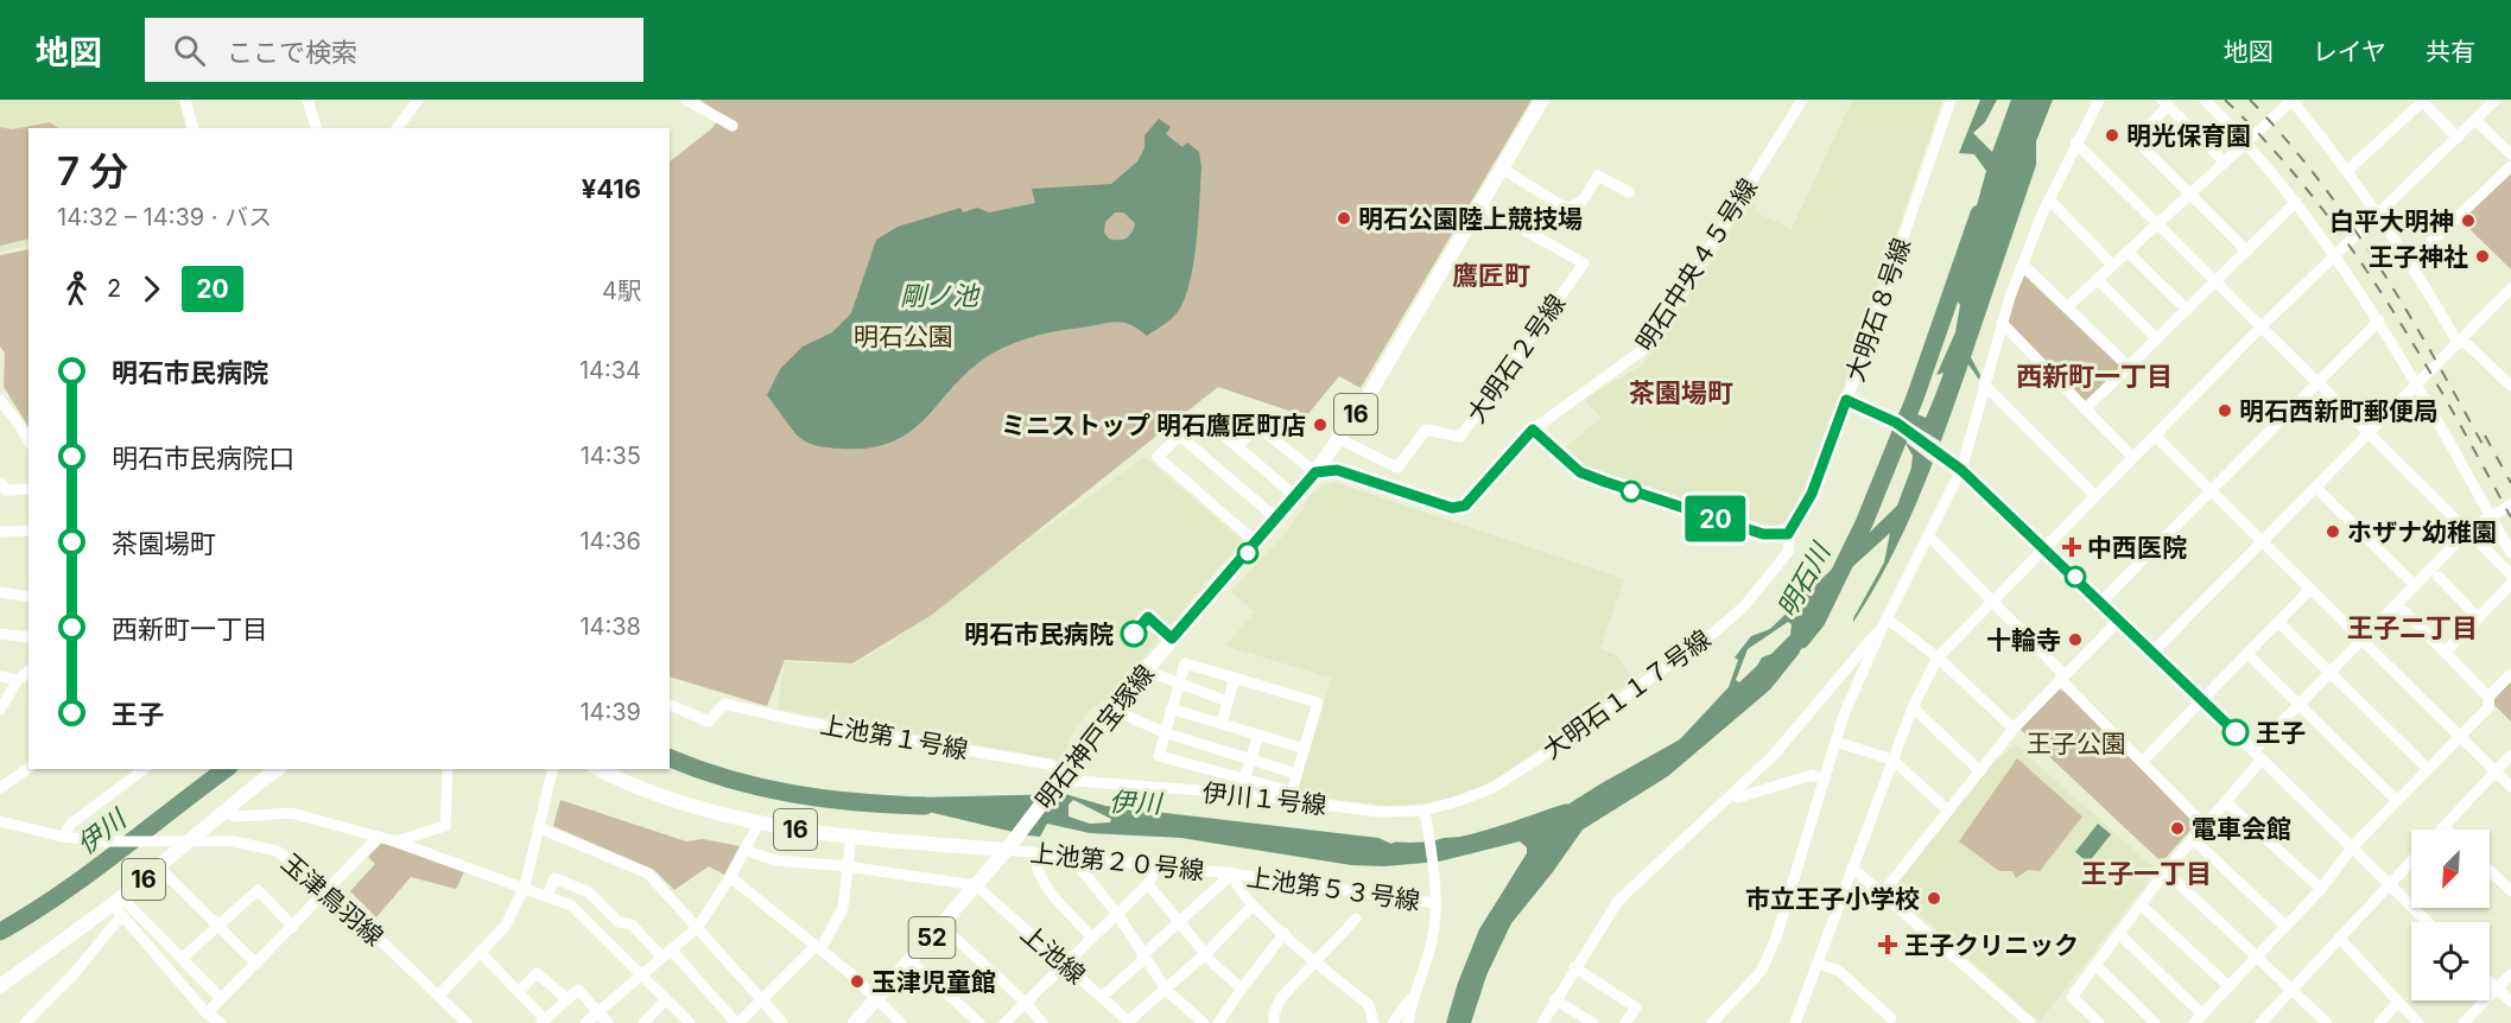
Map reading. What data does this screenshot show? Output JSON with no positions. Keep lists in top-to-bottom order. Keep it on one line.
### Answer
{"streets":{"main road":["16","明石神戸宝塚線","52"],"street":["明石中央４５号線","大明石８号線","大明石２号線","大明石１１７号線","上池第１号線","伊川１号線","上池第２０号線","上池第５３号線","玉津鳥羽線","上池線"]},"crossings":[["明石中央４５号線","明石神戸宝塚線"],["大明石８号線","大明石１１７号線"],["大明石２号線","明石神戸宝塚線"],["16","明石神戸宝塚線"],["16","上池第２０号線"],["16","玉津鳥羽線"],["16","52"],["大明石１１７号線","伊川１号線"],["上池第１号線","明石神戸宝塚線"],["上池第１号線","伊川１号線"],["明石神戸宝塚線","伊川１号線"],["明石神戸宝塚線","上池第２０号線"],["明石神戸宝塚線","52"],["上池第２０号線","上池第５３号線"],["上池第２０号線","52"],["52","上池線"]],"districts":["鷹匠町","西新町一丁目","茶園場町","王子二丁目","王子一丁目"],"water":["剛ノ池","明石川","伊川"],"parks":["明石公園","王子公園"],"places":{"other":["明光保育園","明石公園陸上競技場","白平大明神","王子神社","明石西新町郵便局","ミニストップ 明石鷹匠町店","ホザナ幼稚園","明石市民病院","十輪寺","王子","電車会館","市立王子小学校","玉津児童館"],"health":["中西医院","王子クリニック"]},"lines":["bus line 20"],"north":"bottom left","page":{"header":"地図","search":"ここで検索","nav":["地図","レイヤ","共有"],"on_map":"20","heading":["7 分","14:32 – 14:39 · バス","¥416"],"legs":["2","20","4駅"],"list":[{"name":"明石市民病院","value":"14:34"},{"name":"明石市民病院口","value":"14:35"},{"name":"茶園場町","value":"14:36"},{"name":"西新町一丁目","value":"14:38"},{"name":"王子","value":"14:39"}]}}
